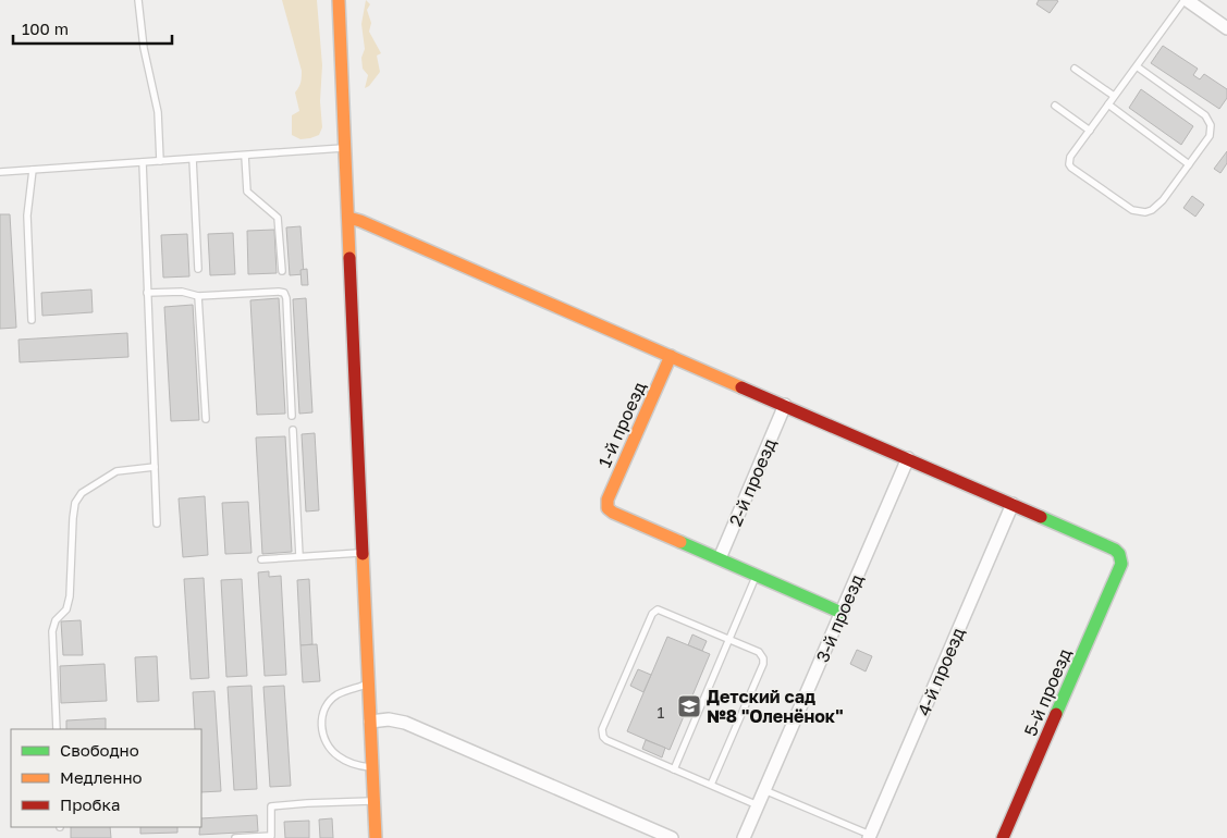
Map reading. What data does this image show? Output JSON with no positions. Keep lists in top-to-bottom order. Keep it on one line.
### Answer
{"streets":{"street":["1-й проезд","2-й проезд","3-й проезд","4-й проезд","5-й проезд"]},"crossings":[["1-й проезд","2-й проезд"],["4-й проезд","5-й проезд"]],"places":{"school or university":["Детский сад №8 \"Оленёнок\""]},"house_numbers":["1"],"legend":["Свободно","Медленно","Пробка"],"scale_bar":"100 m"}
